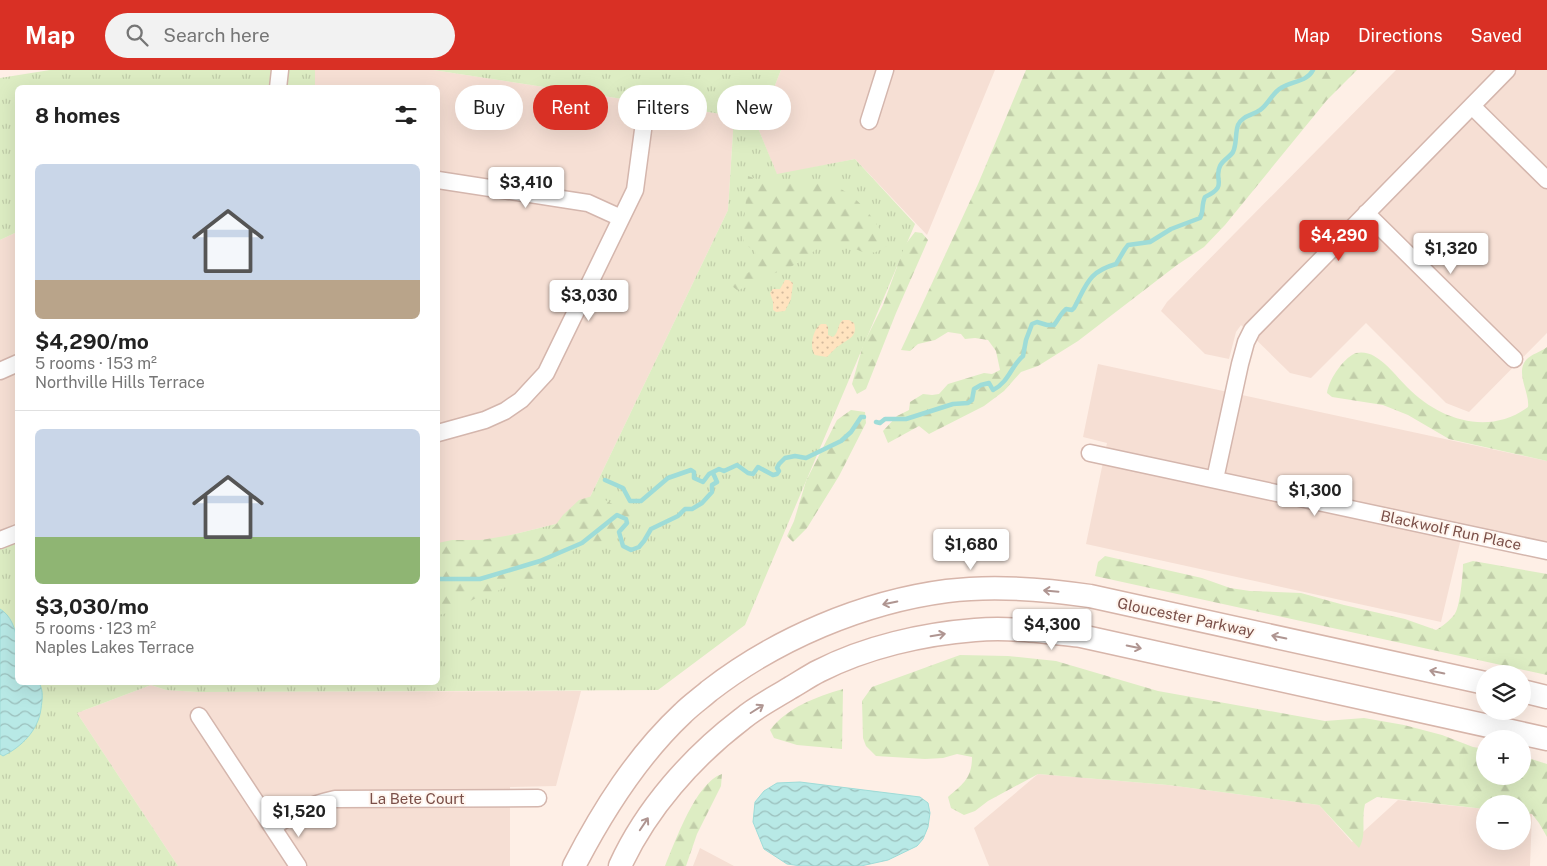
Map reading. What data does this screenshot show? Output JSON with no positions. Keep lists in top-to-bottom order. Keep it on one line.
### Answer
{"streets":{"main road":["Gloucester Parkway"],"street":["Blackwolf Run Place","La Bete Court"]},"page":{"header":"Map","search":"Search here","nav":["Map","Directions","Saved"],"chip":["Buy","Rent","Filters","New"],"heading":"8 homes","list":[{"name":"$4,290/mo","note":"5 rooms · 153 m² · Northville Hills Terrace"},{"name":"$3,030/mo","note":"5 rooms · 123 m² · Naples Lakes Terrace"}],"price":["$3,410","$4,290","$1,320","$3,030","$1,300","$1,680","$4,300","$1,520"],"map_buttons":["+","−"]}}
